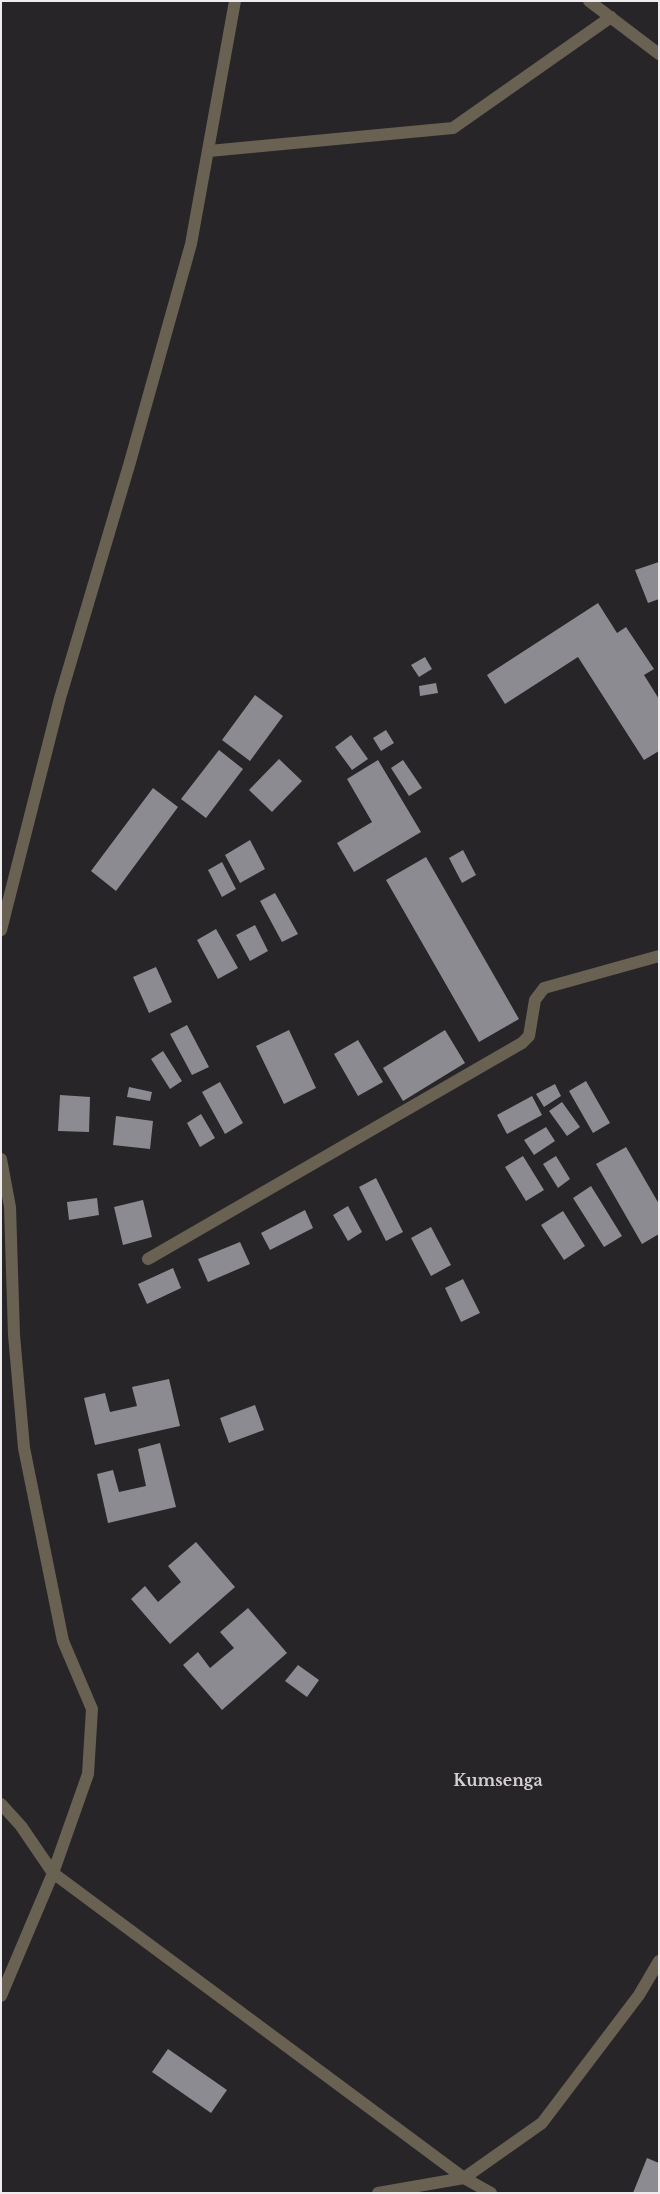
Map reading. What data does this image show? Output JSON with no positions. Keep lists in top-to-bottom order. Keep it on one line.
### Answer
{"districts":["Kumsenga"]}
